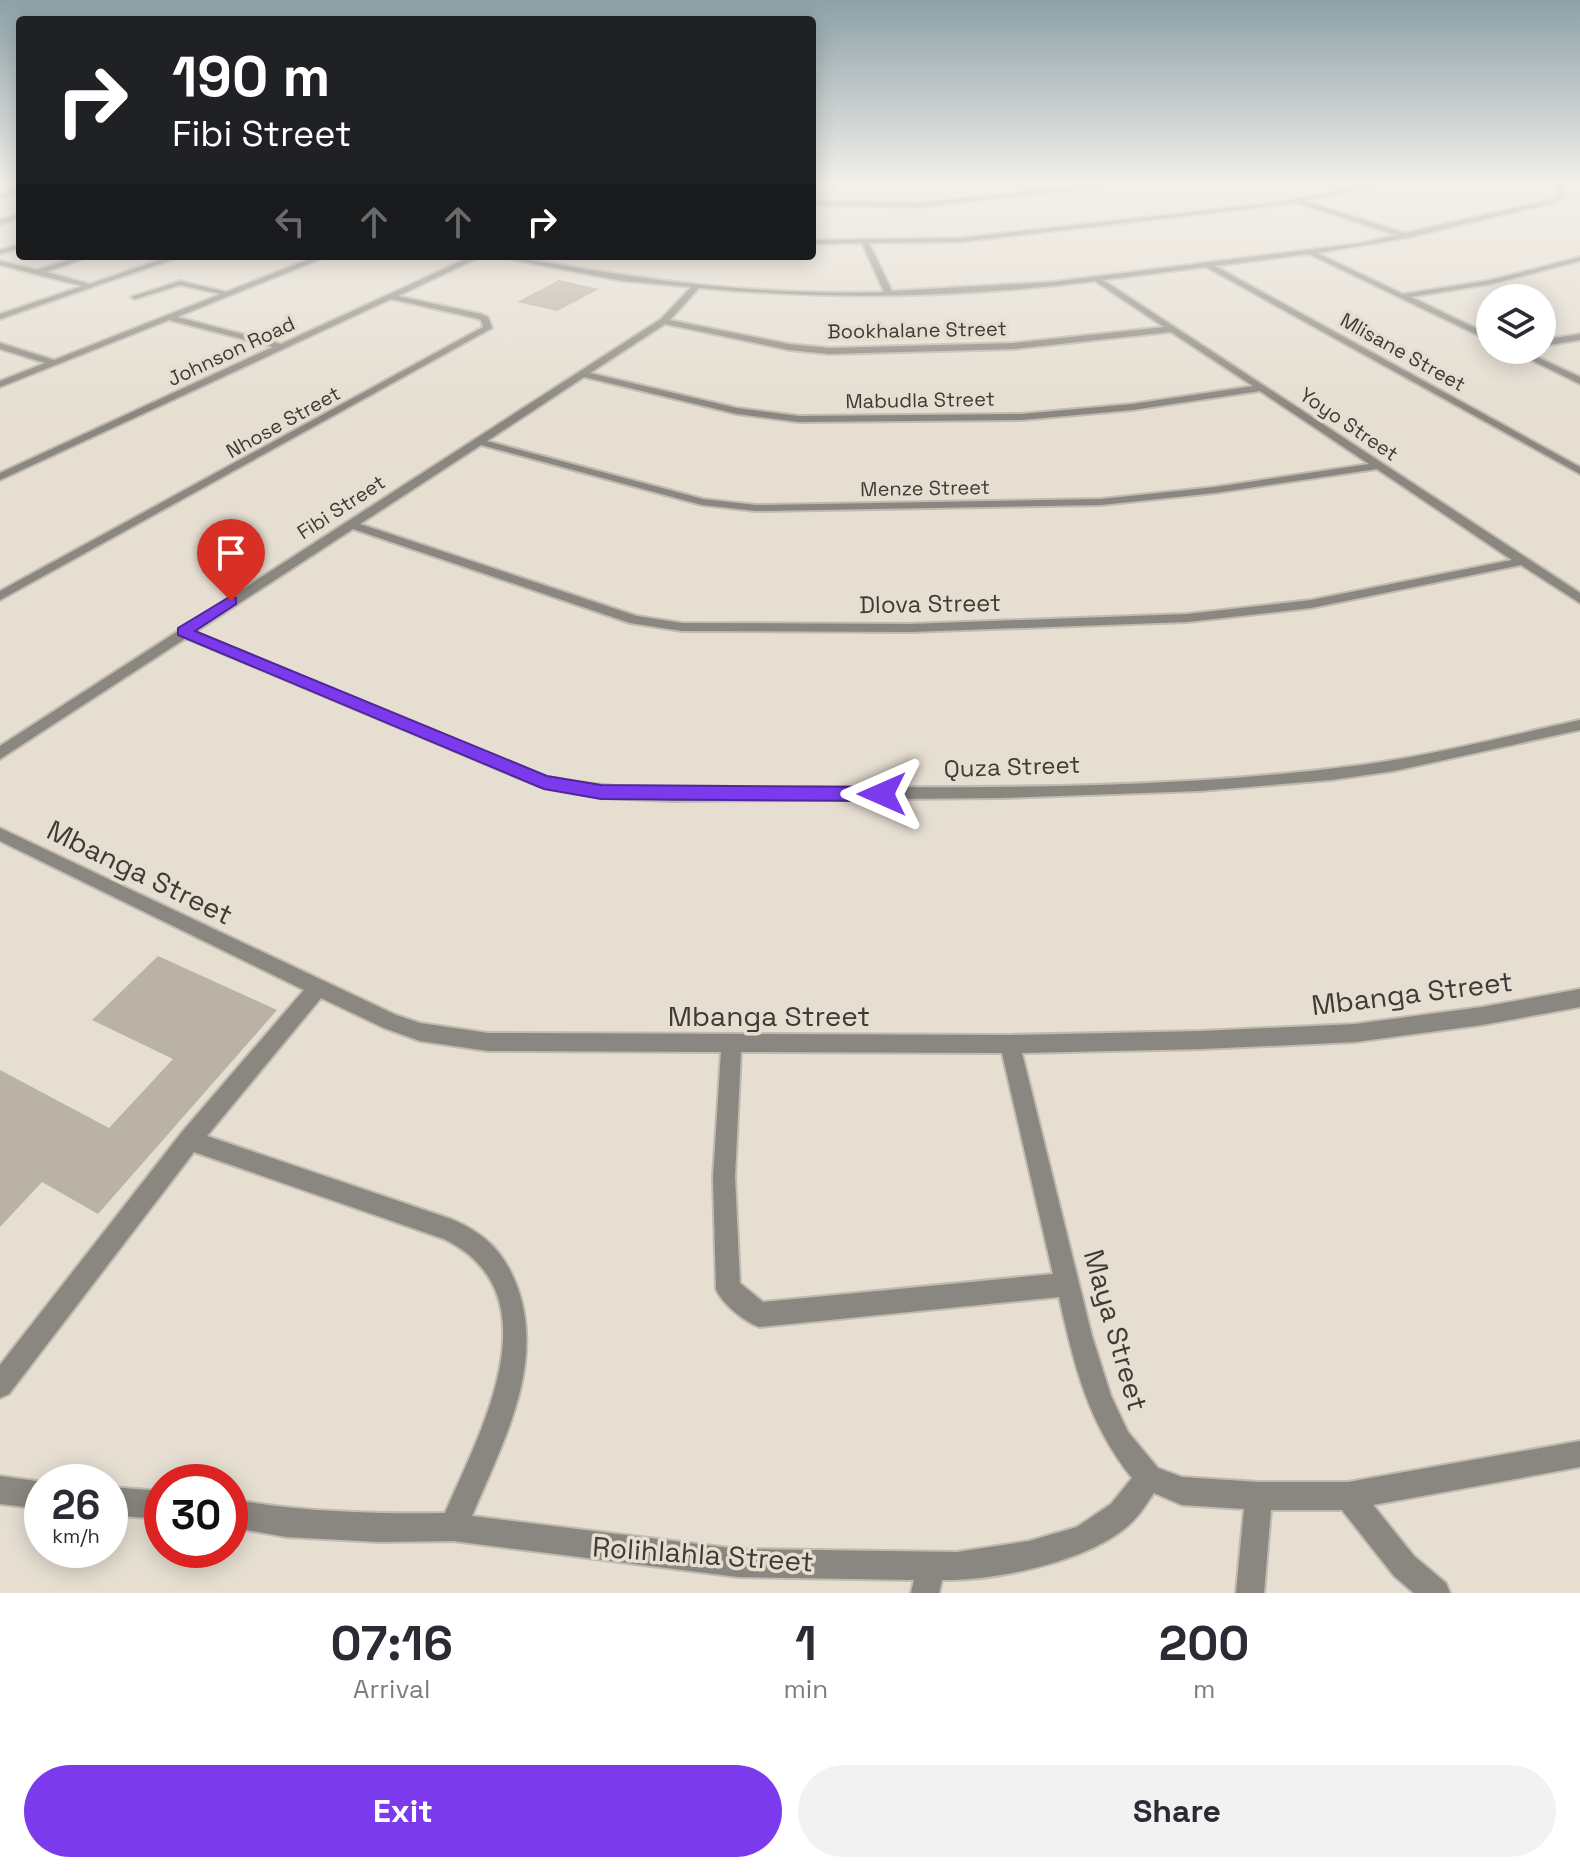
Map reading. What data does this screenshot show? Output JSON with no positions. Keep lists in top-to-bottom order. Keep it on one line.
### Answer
{"streets":{"street":["Bookhalane Street","Johnson Road","Mlisane Street","Mabudla Street","Nhose Street","Yoyo Street","Menze Street","Fibi Street","Dlova Street","Quza Street","Mbanga Street","Maya Street","Rolihlahla Street"]},"crossings":[["Bookhalane Street","Yoyo Street"],["Bookhalane Street","Fibi Street"],["Johnson Road","Nhose Street"],["Mabudla Street","Yoyo Street"],["Mabudla Street","Fibi Street"],["Yoyo Street","Menze Street"],["Yoyo Street","Dlova Street"],["Menze Street","Fibi Street"],["Fibi Street","Dlova Street"],["Fibi Street","Quza Street"],["Mbanga Street","Maya Street"],["Maya Street","Rolihlahla Street"]],"page":{"turn":["190 m","Fibi Street"],"speed":"26 km/h","limit":"30","eta":["07:16","Arrival","1","min","200","m"],"buttons":["Exit","Share"]}}
